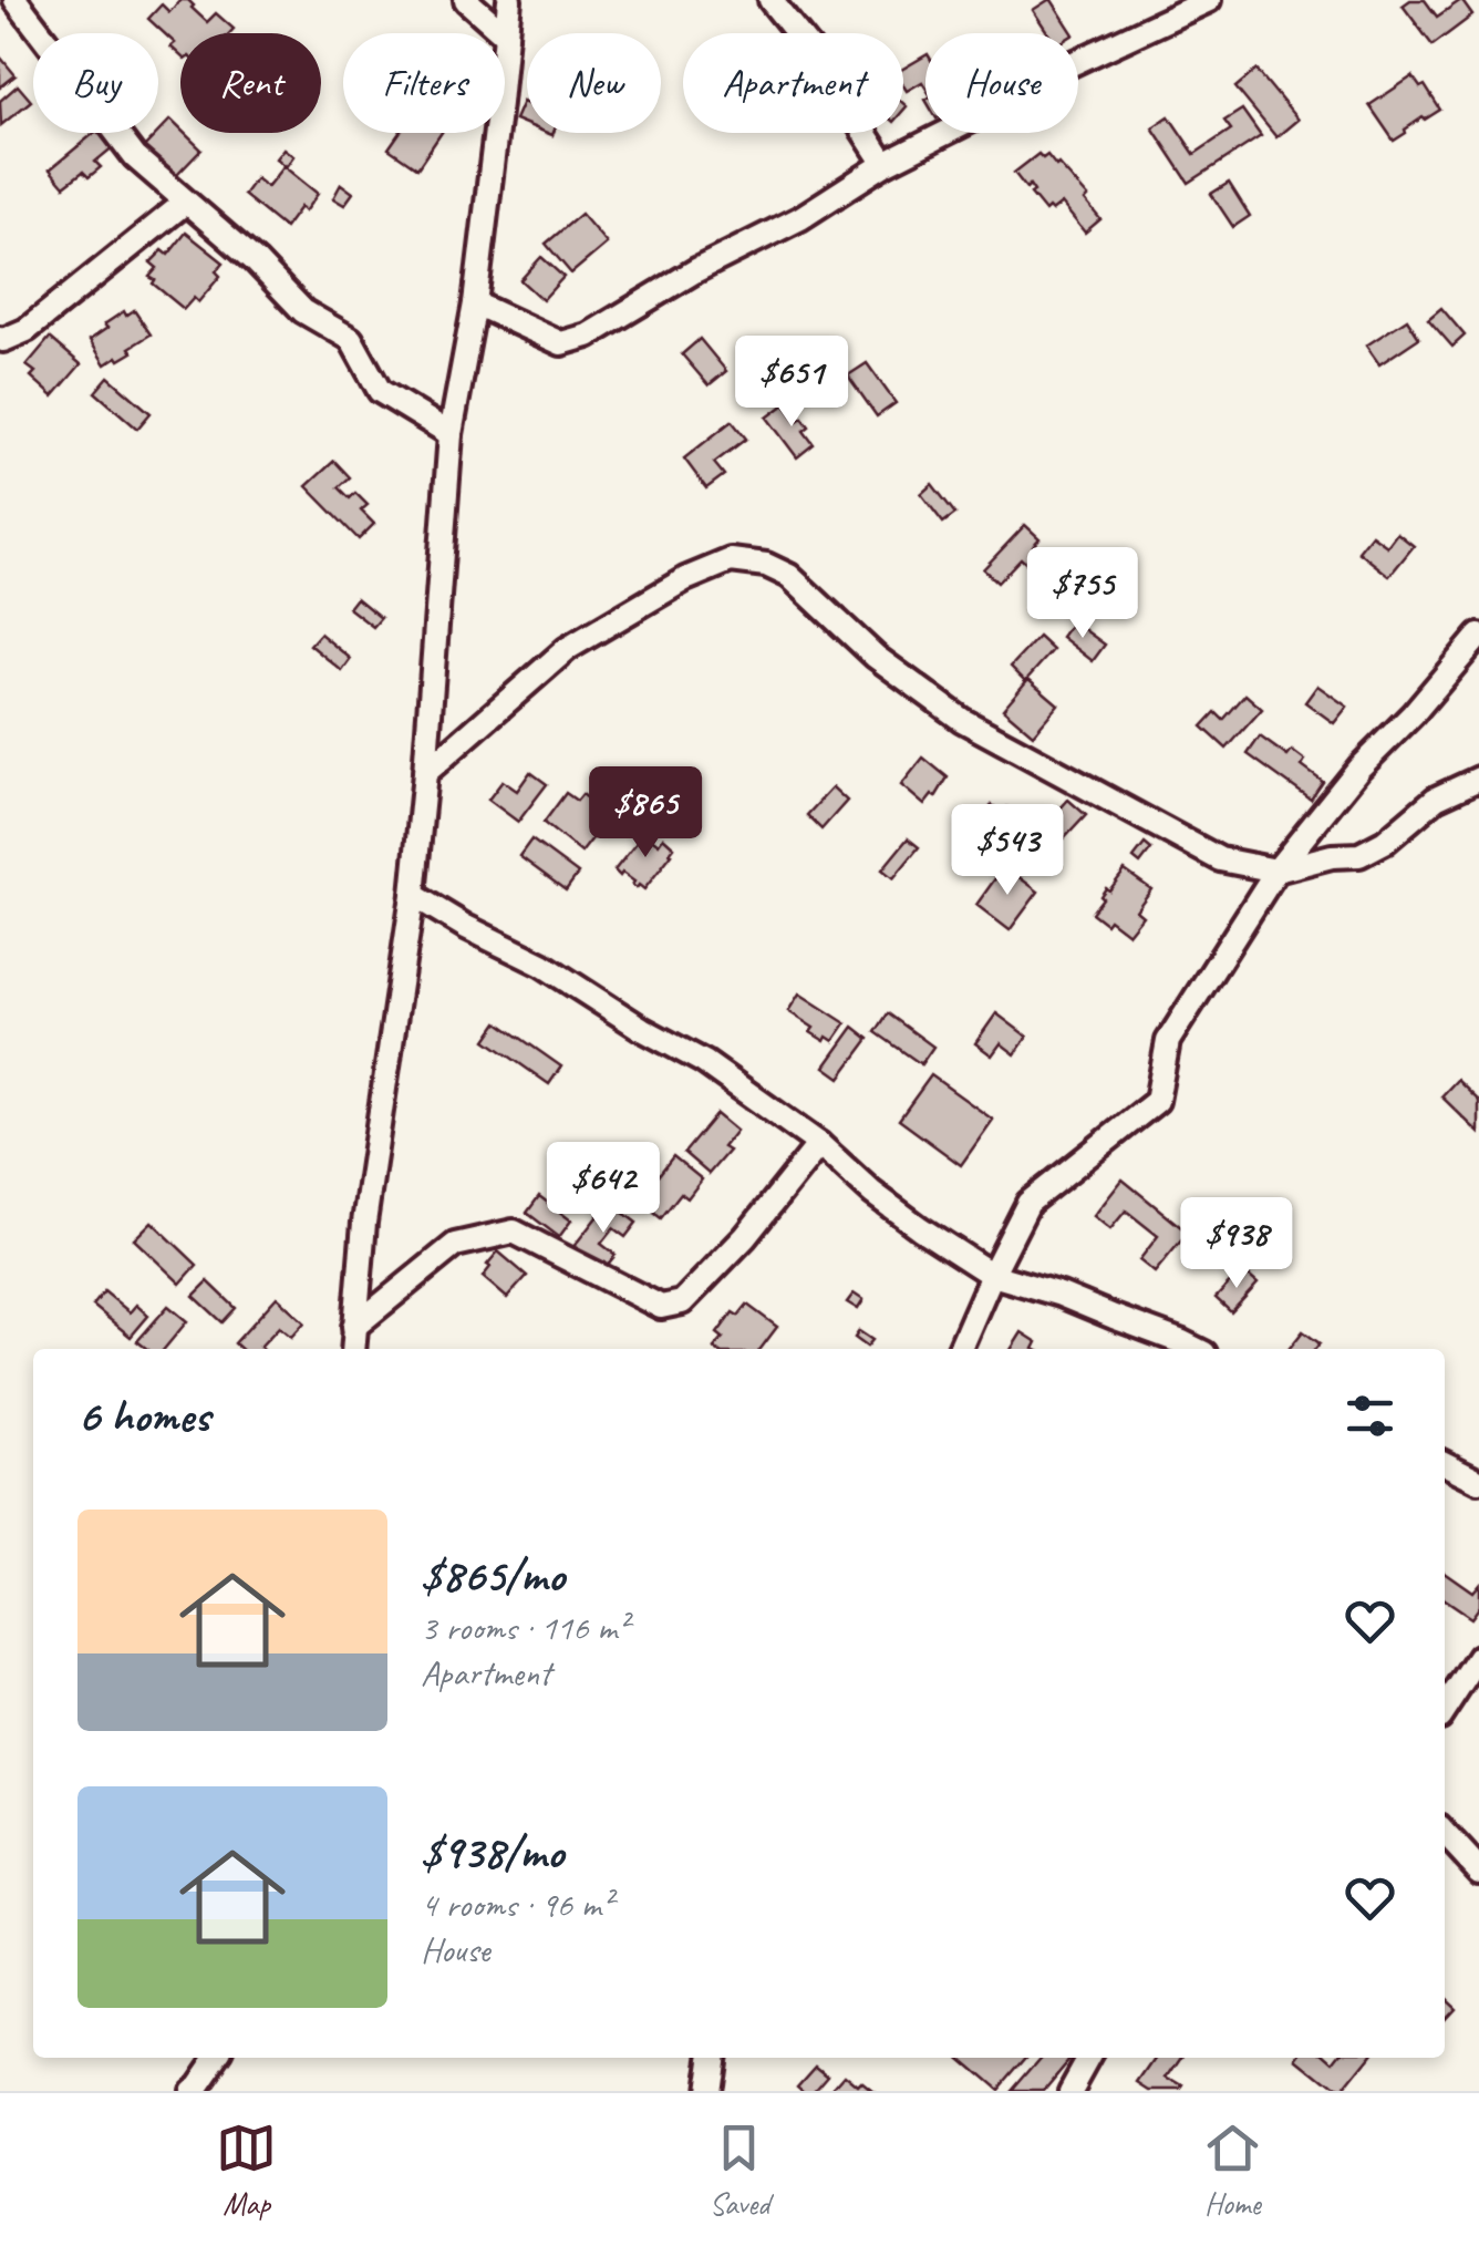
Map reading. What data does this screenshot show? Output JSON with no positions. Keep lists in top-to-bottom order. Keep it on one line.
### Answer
{"page":{"chip":["Buy","Rent","Filters","New","Apartment","House"],"price":["$651","$755","$865","$543","$642","$938"],"heading":"6 homes","list":[{"name":"$865/mo","note":"3 rooms · 116 m² · Apartment"},{"name":"$938/mo","note":"4 rooms · 96 m² · House"}],"tabs":["Map","Saved","Home"]}}
